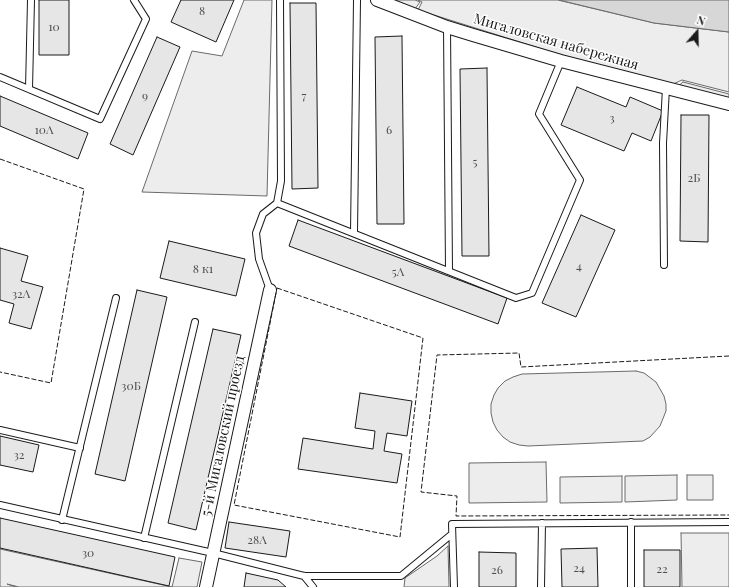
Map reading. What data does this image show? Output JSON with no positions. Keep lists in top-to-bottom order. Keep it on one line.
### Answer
{"streets":{"street":["Мигаловская набережная","5-й Мигаловский проезд"]},"house_numbers":["8","10","9","7","3","10А","6","5","2Б","4","8 к1","5А","32А","30Б","32","28А","30","24","22","26"],"north":"top"}
